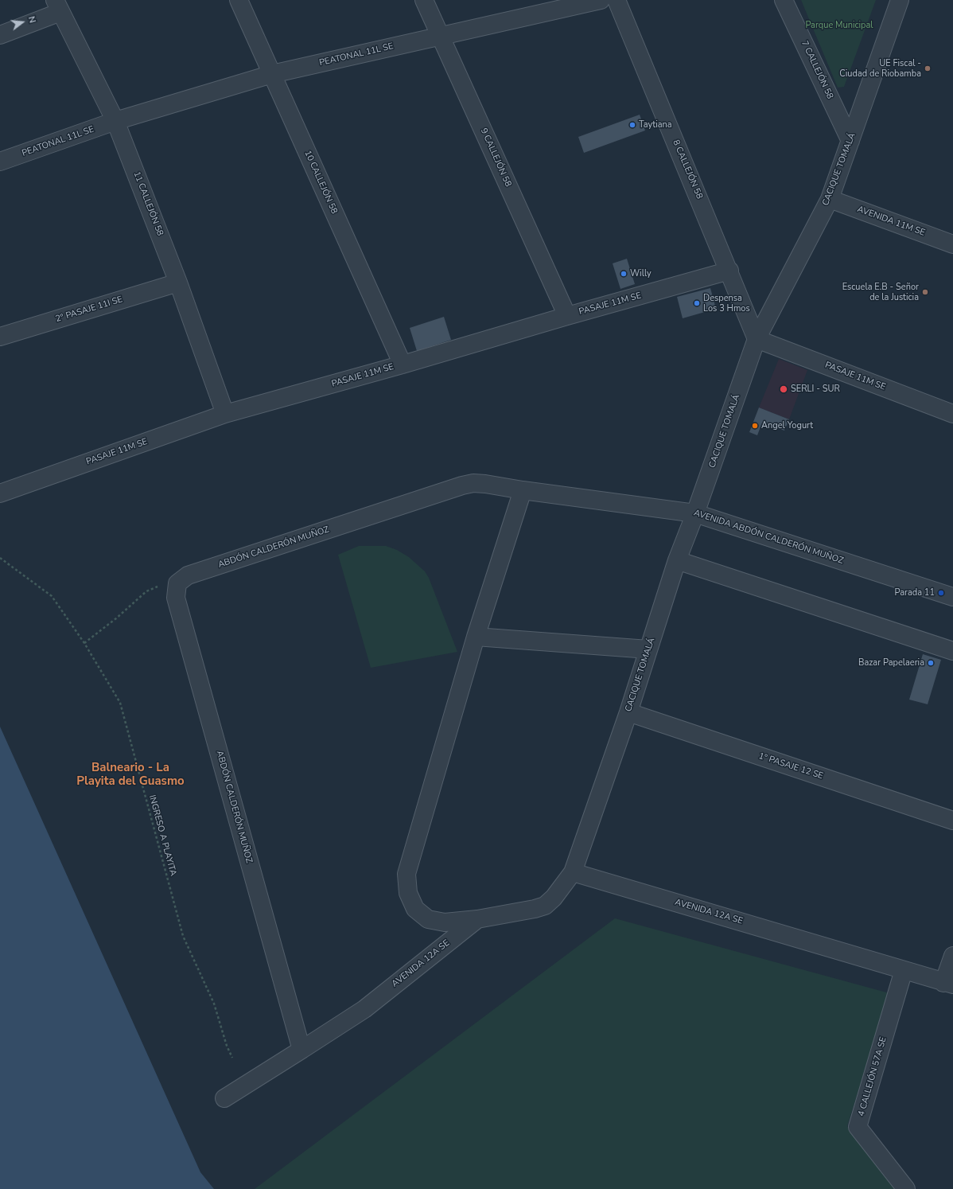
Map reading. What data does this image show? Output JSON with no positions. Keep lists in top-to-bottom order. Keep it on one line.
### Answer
{"streets":{"street":["PEATONAL 11L SE","7 CALLEJÓN 58","9 CALLEJÓN 58","8 CALLEJÓN 58","CACIQUE TOMALÁ","10 CALLEJÓN 58","11 CALLEJÓN 58","AVENIDA 11M SE","PASAJE 11M SE","2° PASAJE 11I SE","AVENIDA ABDÓN CALDERÓN MUÑOZ","ABDÓN CALDERÓN MUÑOZ","1° PASAJE 12 SE","AVENIDA 12A SE","4 CALLEJÓN 57A SE"],"path":["INGRESO A PLAYITA"]},"crossings":[["PEATONAL 11L SE","9 CALLEJÓN 58"],["PEATONAL 11L SE","10 CALLEJÓN 58"],["PEATONAL 11L SE","11 CALLEJÓN 58"],["7 CALLEJÓN 58","CACIQUE TOMALÁ"],["9 CALLEJÓN 58","PASAJE 11M SE"],["8 CALLEJÓN 58","CACIQUE TOMALÁ"],["8 CALLEJÓN 58","PASAJE 11M SE"],["CACIQUE TOMALÁ","AVENIDA 11M SE"],["CACIQUE TOMALÁ","PASAJE 11M SE"],["CACIQUE TOMALÁ","AVENIDA ABDÓN CALDERÓN MUÑOZ"],["CACIQUE TOMALÁ","1° PASAJE 12 SE"],["CACIQUE TOMALÁ","AVENIDA 12A SE"],["10 CALLEJÓN 58","PASAJE 11M SE"],["11 CALLEJÓN 58","PASAJE 11M SE"],["11 CALLEJÓN 58","2° PASAJE 11I SE"],["AVENIDA ABDÓN CALDERÓN MUÑOZ","ABDÓN CALDERÓN MUÑOZ"],["ABDÓN CALDERÓN MUÑOZ","AVENIDA 12A SE"],["AVENIDA 12A SE","4 CALLEJÓN 57A SE"]],"districts":["Balneario - La Playita del Guasmo"],"parks":["Parque Municipal"],"places":["UE Fiscal - Ciudad de Riobamba","Taytiana","Willy","Escuela E.B - Señor de la Justicia","Despensa Los 3 Hmos","SERLI - SUR","Angel Yogurt","Parada 11","Bazar Papelaeria"],"north":"right"}
